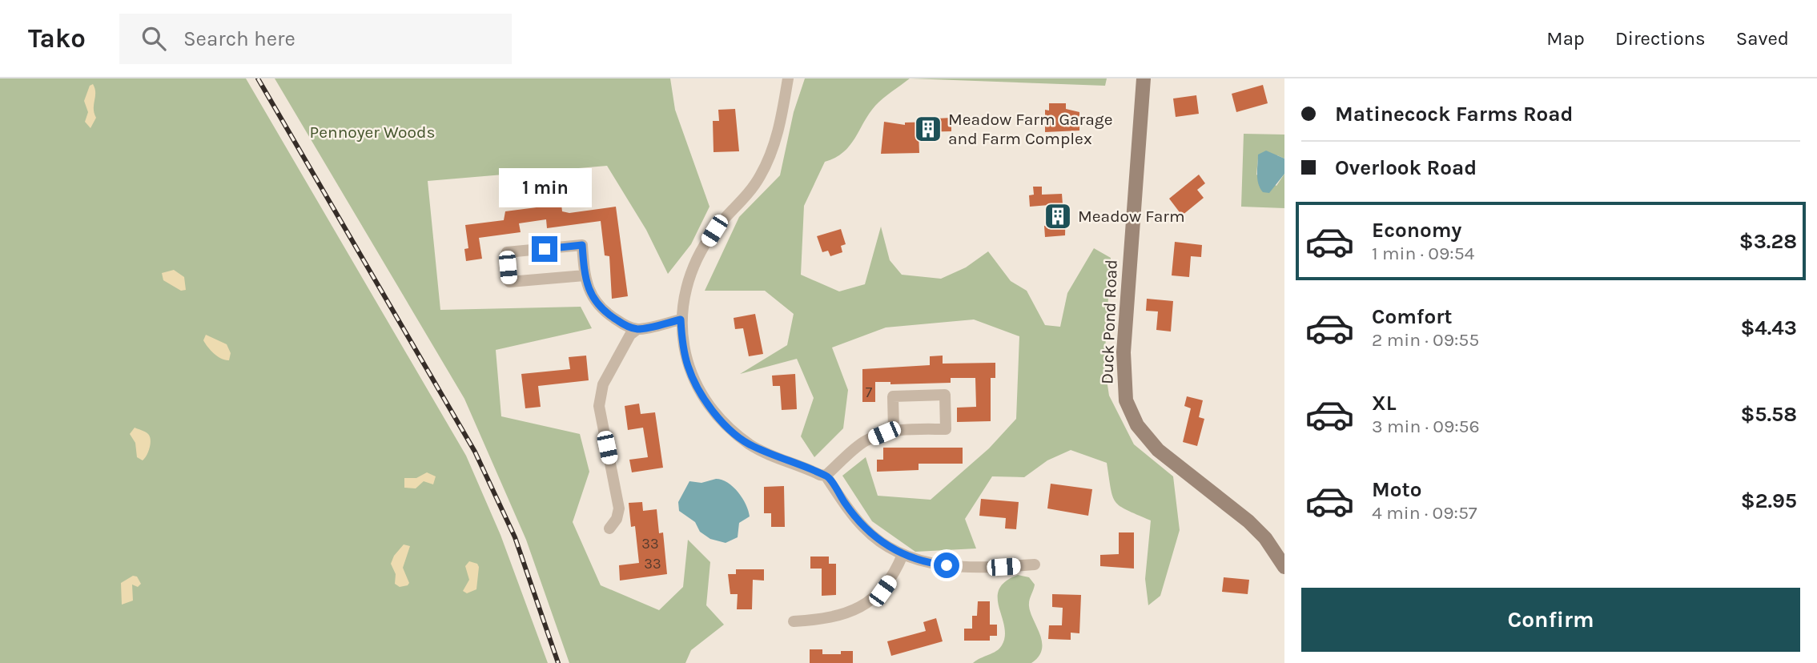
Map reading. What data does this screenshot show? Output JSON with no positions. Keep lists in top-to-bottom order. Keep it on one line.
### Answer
{"streets":{"street":["Duck Pond Road"]},"parks":["Pennoyer Woods"],"places":{"building":["Meadow Farm Garage and Farm Complex","Meadow Farm"]},"house_numbers":["7","33","33"],"page":{"header":"Tako","search":"Search here","nav":["Map","Directions","Saved"],"banner":["Matinecock Farms Road","Overlook Road"],"bubble":"1 min","list":[{"name":"Economy","note":"1 min · 09:54","value":"$3.28"},{"name":"Comfort","note":"2 min · 09:55","value":"$4.43"},{"name":"XL","note":"3 min · 09:56","value":"$5.58"},{"name":"Moto","note":"4 min · 09:57","value":"$2.95"}],"buttons":"Confirm"}}
